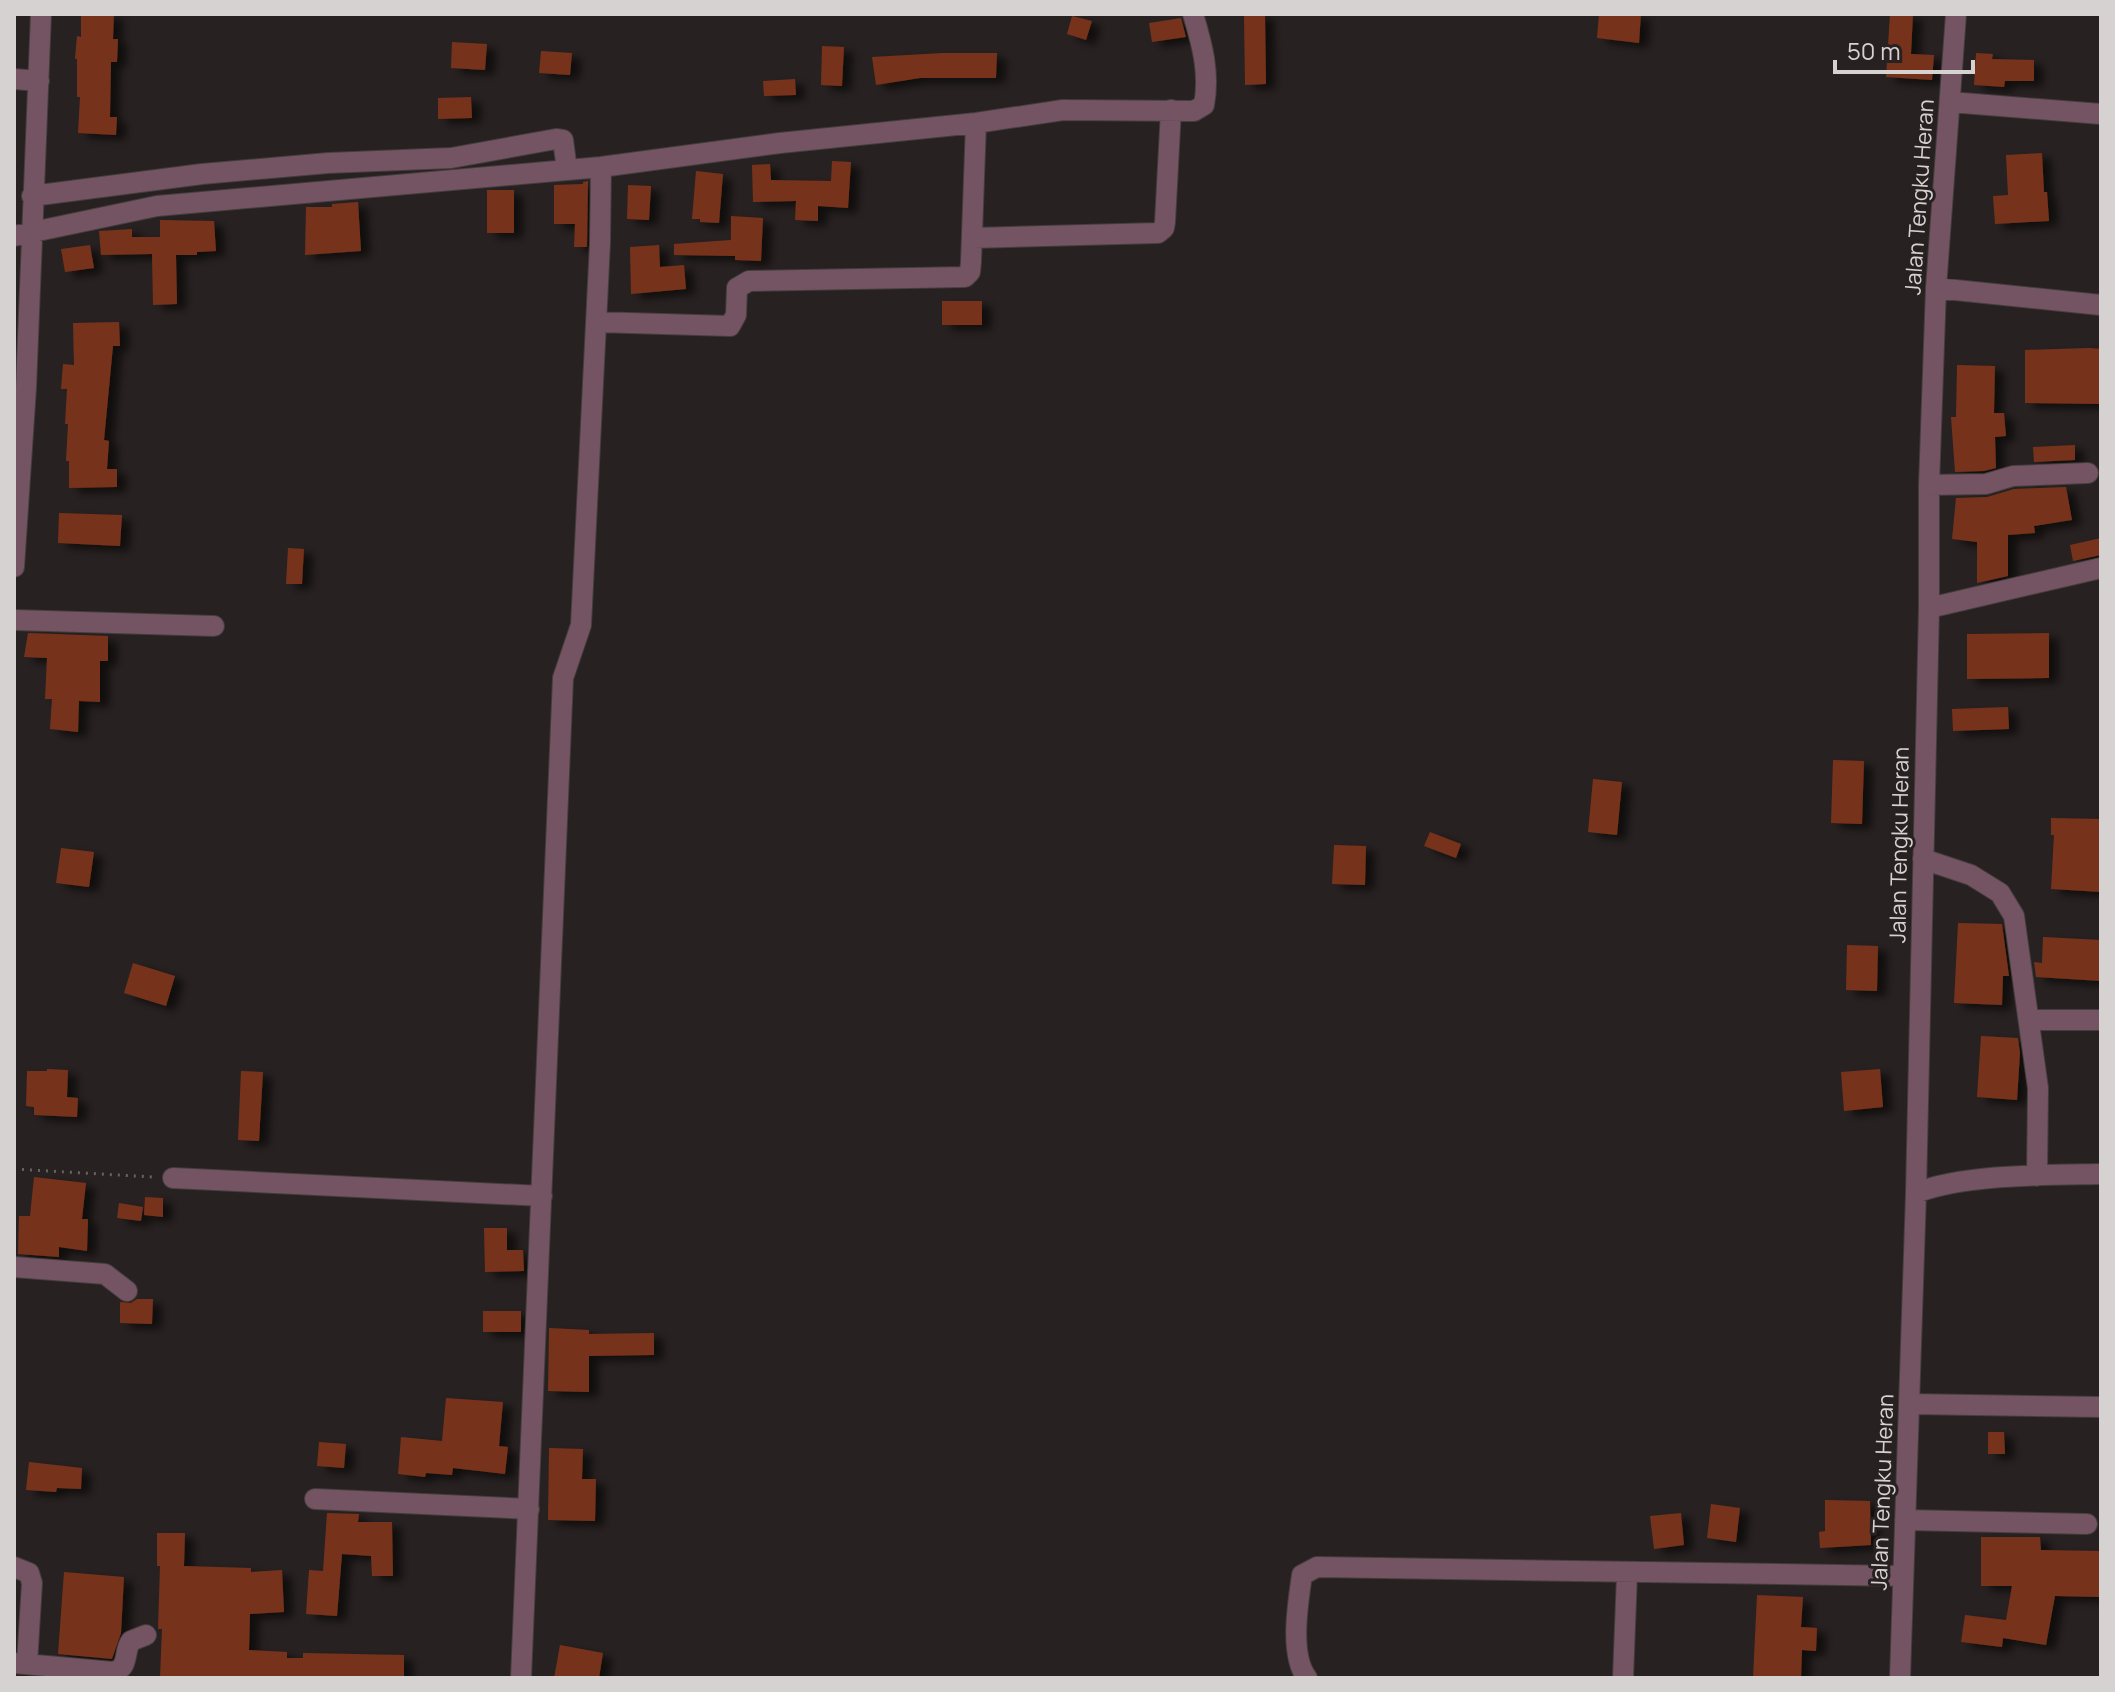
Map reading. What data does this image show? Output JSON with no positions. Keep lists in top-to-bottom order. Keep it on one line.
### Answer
{"streets":{"street":["Jalan Tengku Heran"]},"scale_bar":"50 m"}
